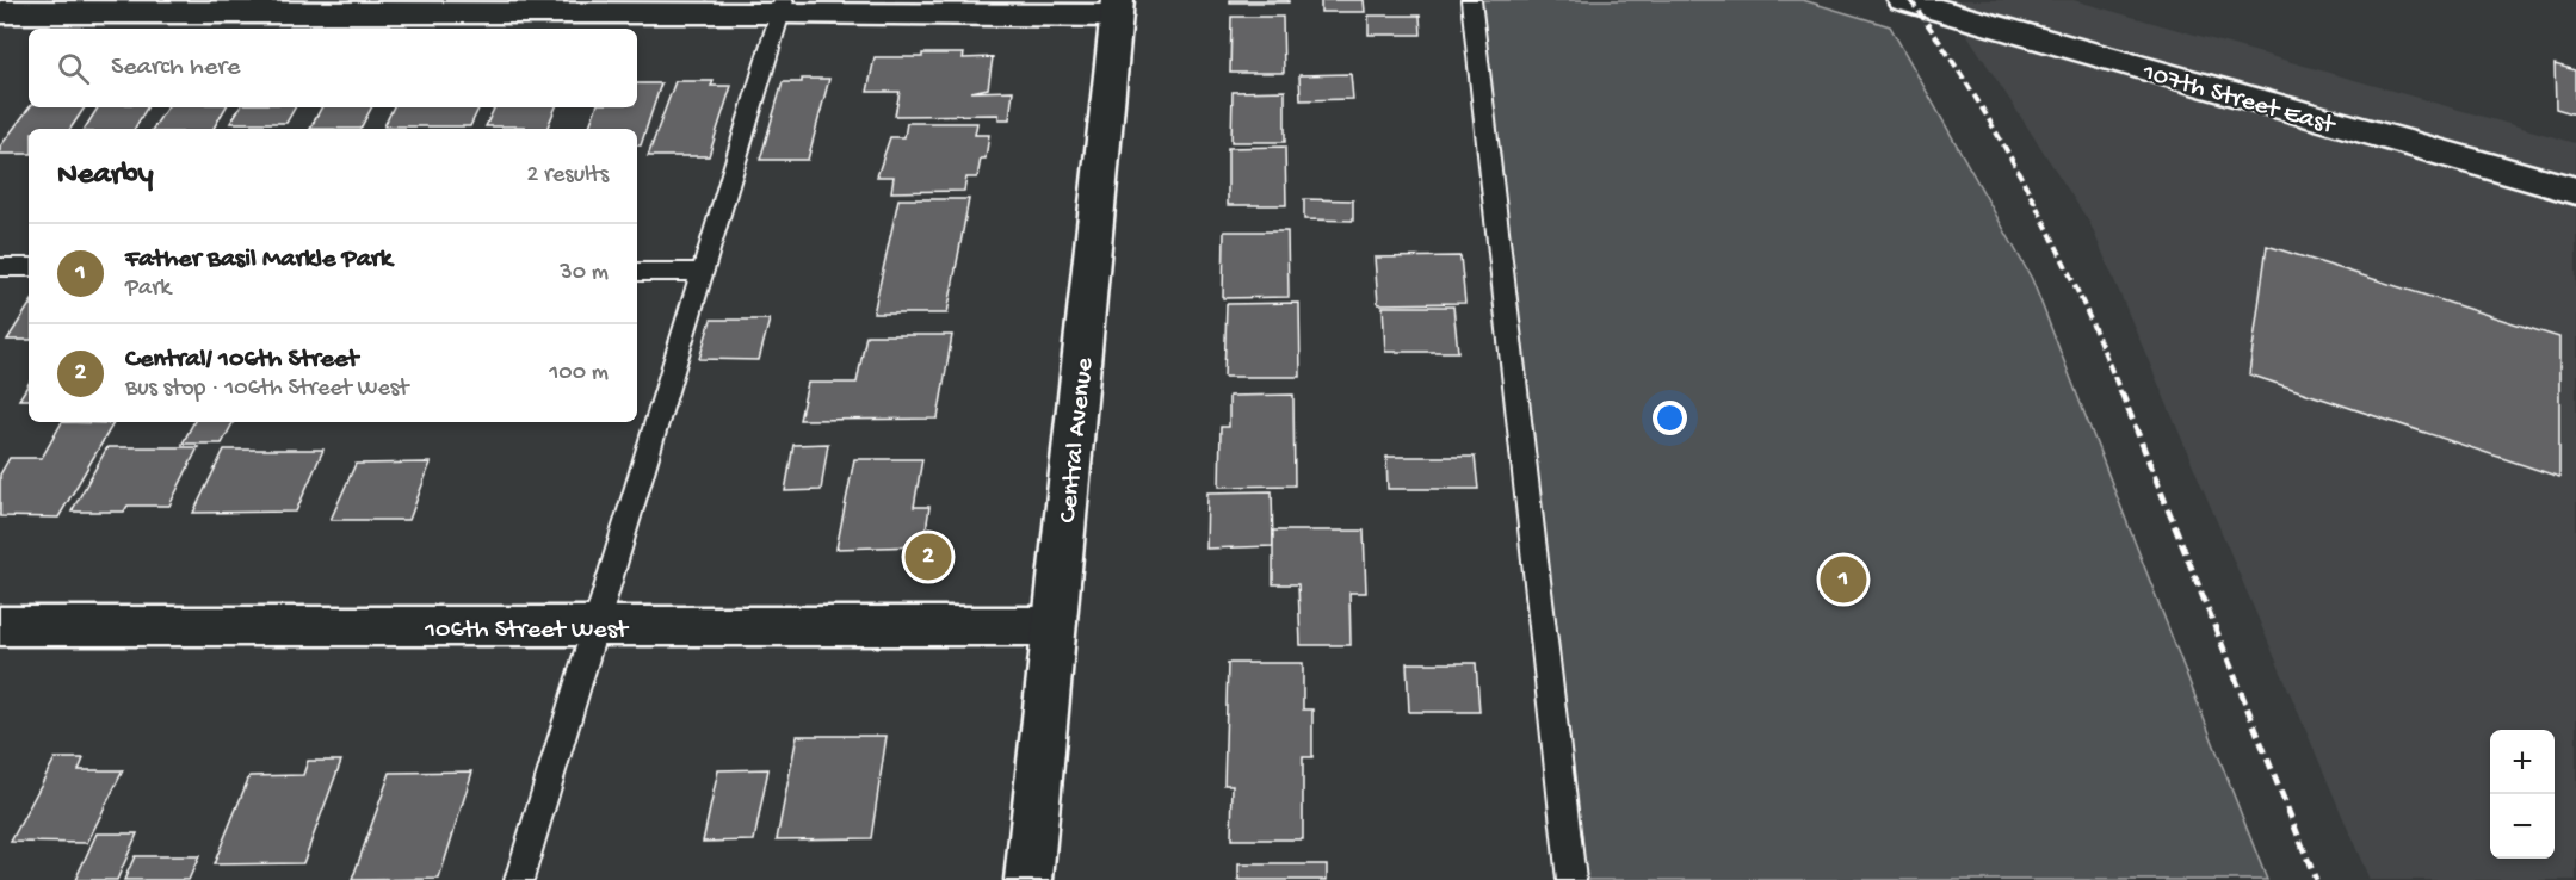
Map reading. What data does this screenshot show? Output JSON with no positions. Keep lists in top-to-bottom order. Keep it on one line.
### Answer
{"streets":{"street":["107th Street East","Central Avenue","106th Street West"]},"crossings":[["Central Avenue","106th Street West"]],"page":{"search":"Search here","heading":["Nearby","2 results"],"list":[{"mark":"1","name":"Father Basil Markle Park","note":"Park","value":"30 m"},{"mark":"2","name":"Central/ 106th Street","note":"Bus stop · 106th Street West","value":"100 m"}],"pins":["2","1"],"map_buttons":["+","−"]}}
